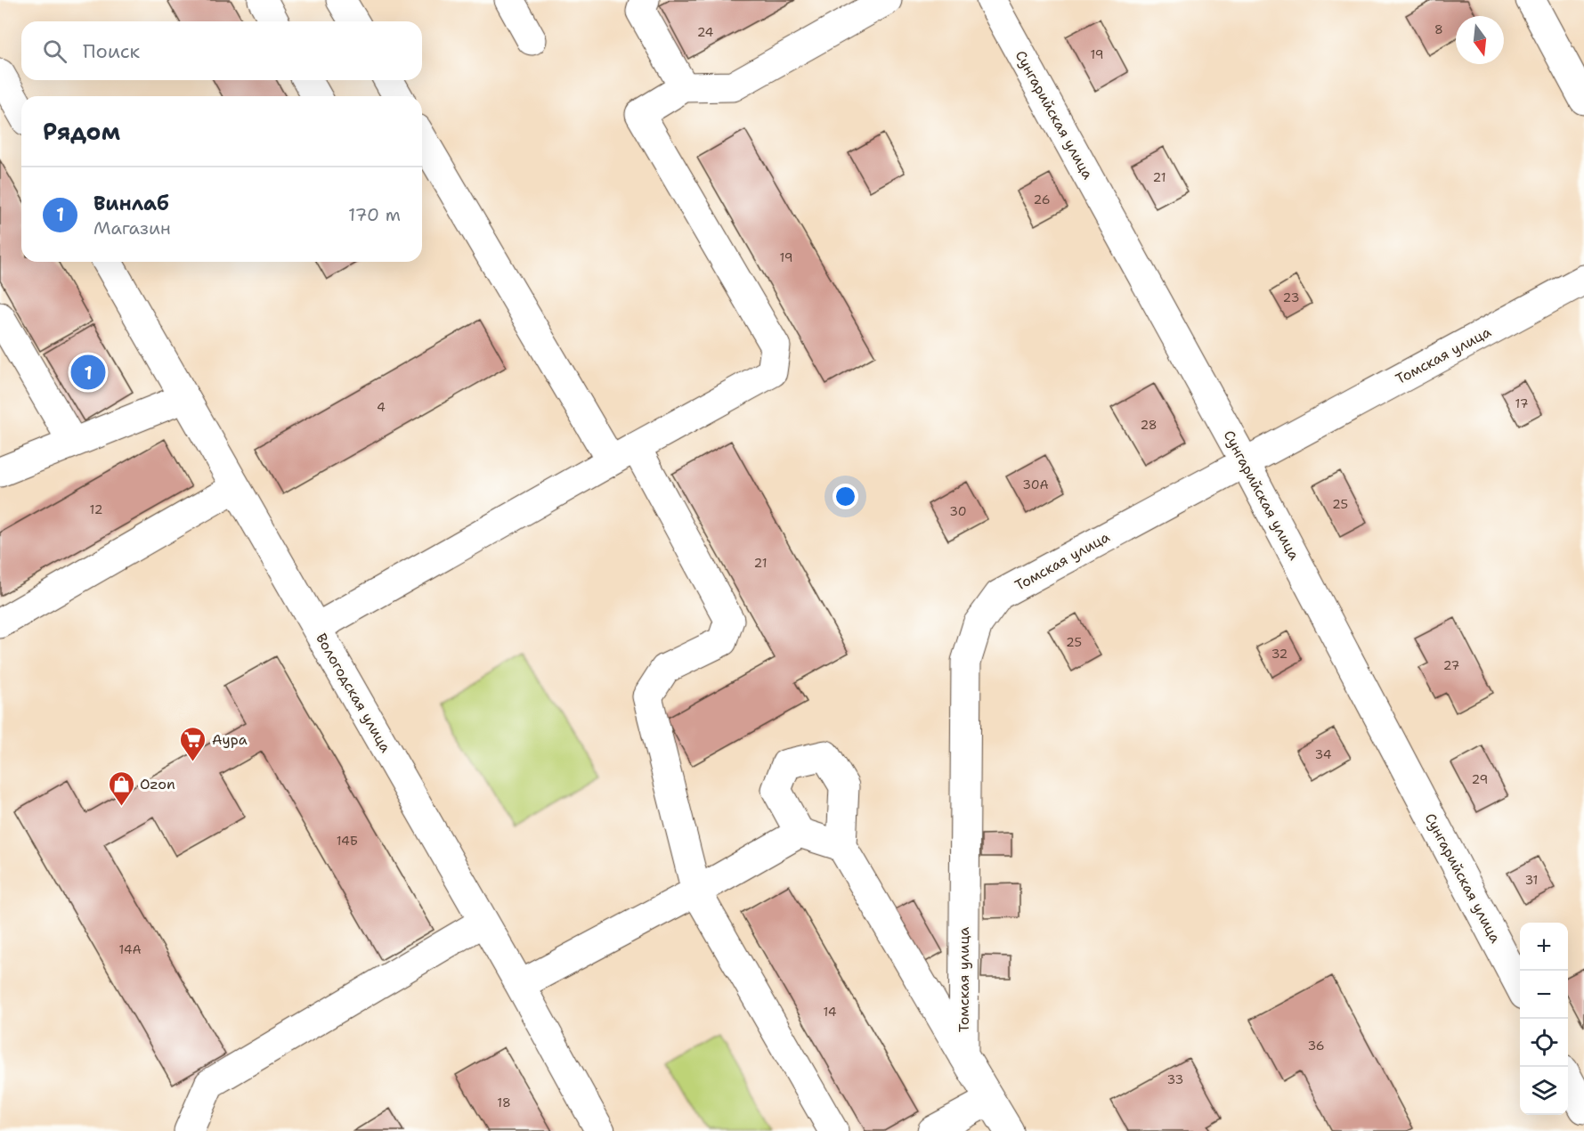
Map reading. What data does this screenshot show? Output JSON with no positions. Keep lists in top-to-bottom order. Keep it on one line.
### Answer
{"streets":{"street":["Сунгарийская улица","Томская улица","Вологодская улица"]},"crossings":[["Сунгарийская улица","Томская улица"]],"places":{"supermarket":["Аура"],"shop":["Ozon"]},"house_numbers":["8","24","19","21","26","19","23","17","4","28","30А","25","12","30","21","25","32","27","34","29","14Б","31","14А","14","36","33","18"],"north":"bottom","page":{"search":"Поиск","heading":"Рядом","list":[{"mark":"1","name":"Винлаб","note":"Магазин","value":"170 m"}],"pins":"1","map_buttons":["+","−"]}}
